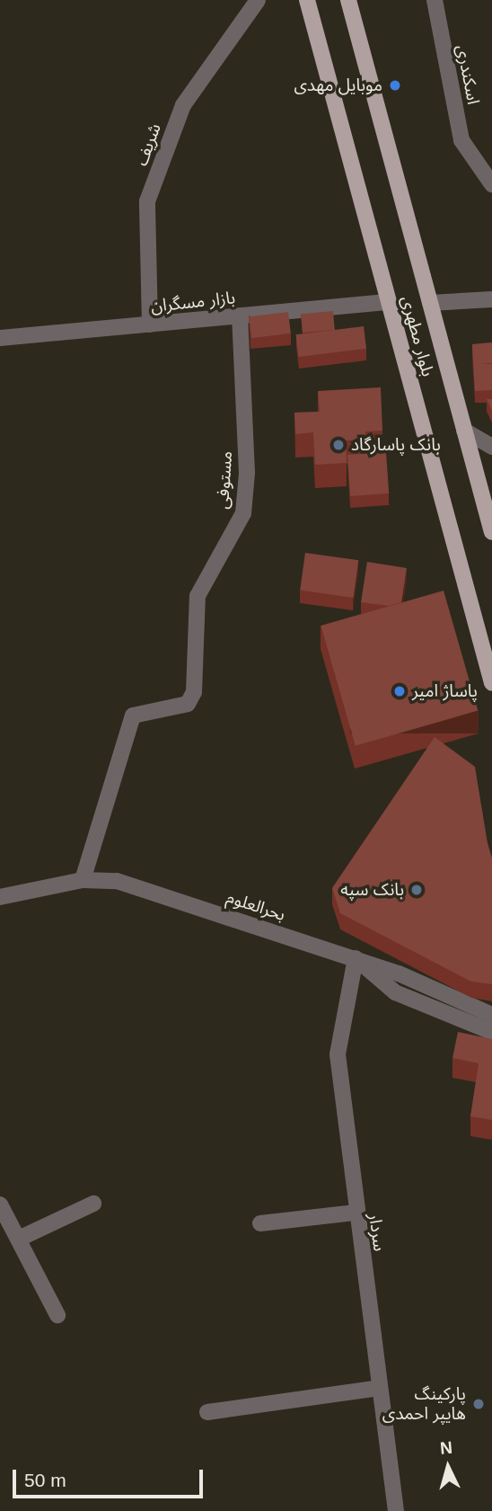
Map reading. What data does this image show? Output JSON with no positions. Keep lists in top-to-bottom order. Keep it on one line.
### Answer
{"streets":{"main road":["بلوار مطهری"],"street":["اسکندری","شریف","بازار مسگران","مستوفی","بحرالعلوم","سردار"]},"crossings":[["شریف","بازار مسگران"],["بازار مسگران","بلوار مطهری"],["بازار مسگران","مستوفی"],["مستوفی","بحرالعلوم"],["بحرالعلوم","سردار"]],"places":["موبایل مهدی","بانک پاسارگاد","پاساژ امیر","بانک سپه","پارکینگ هایپر احمدی"],"scale_bar":"50 m","north":"top"}
